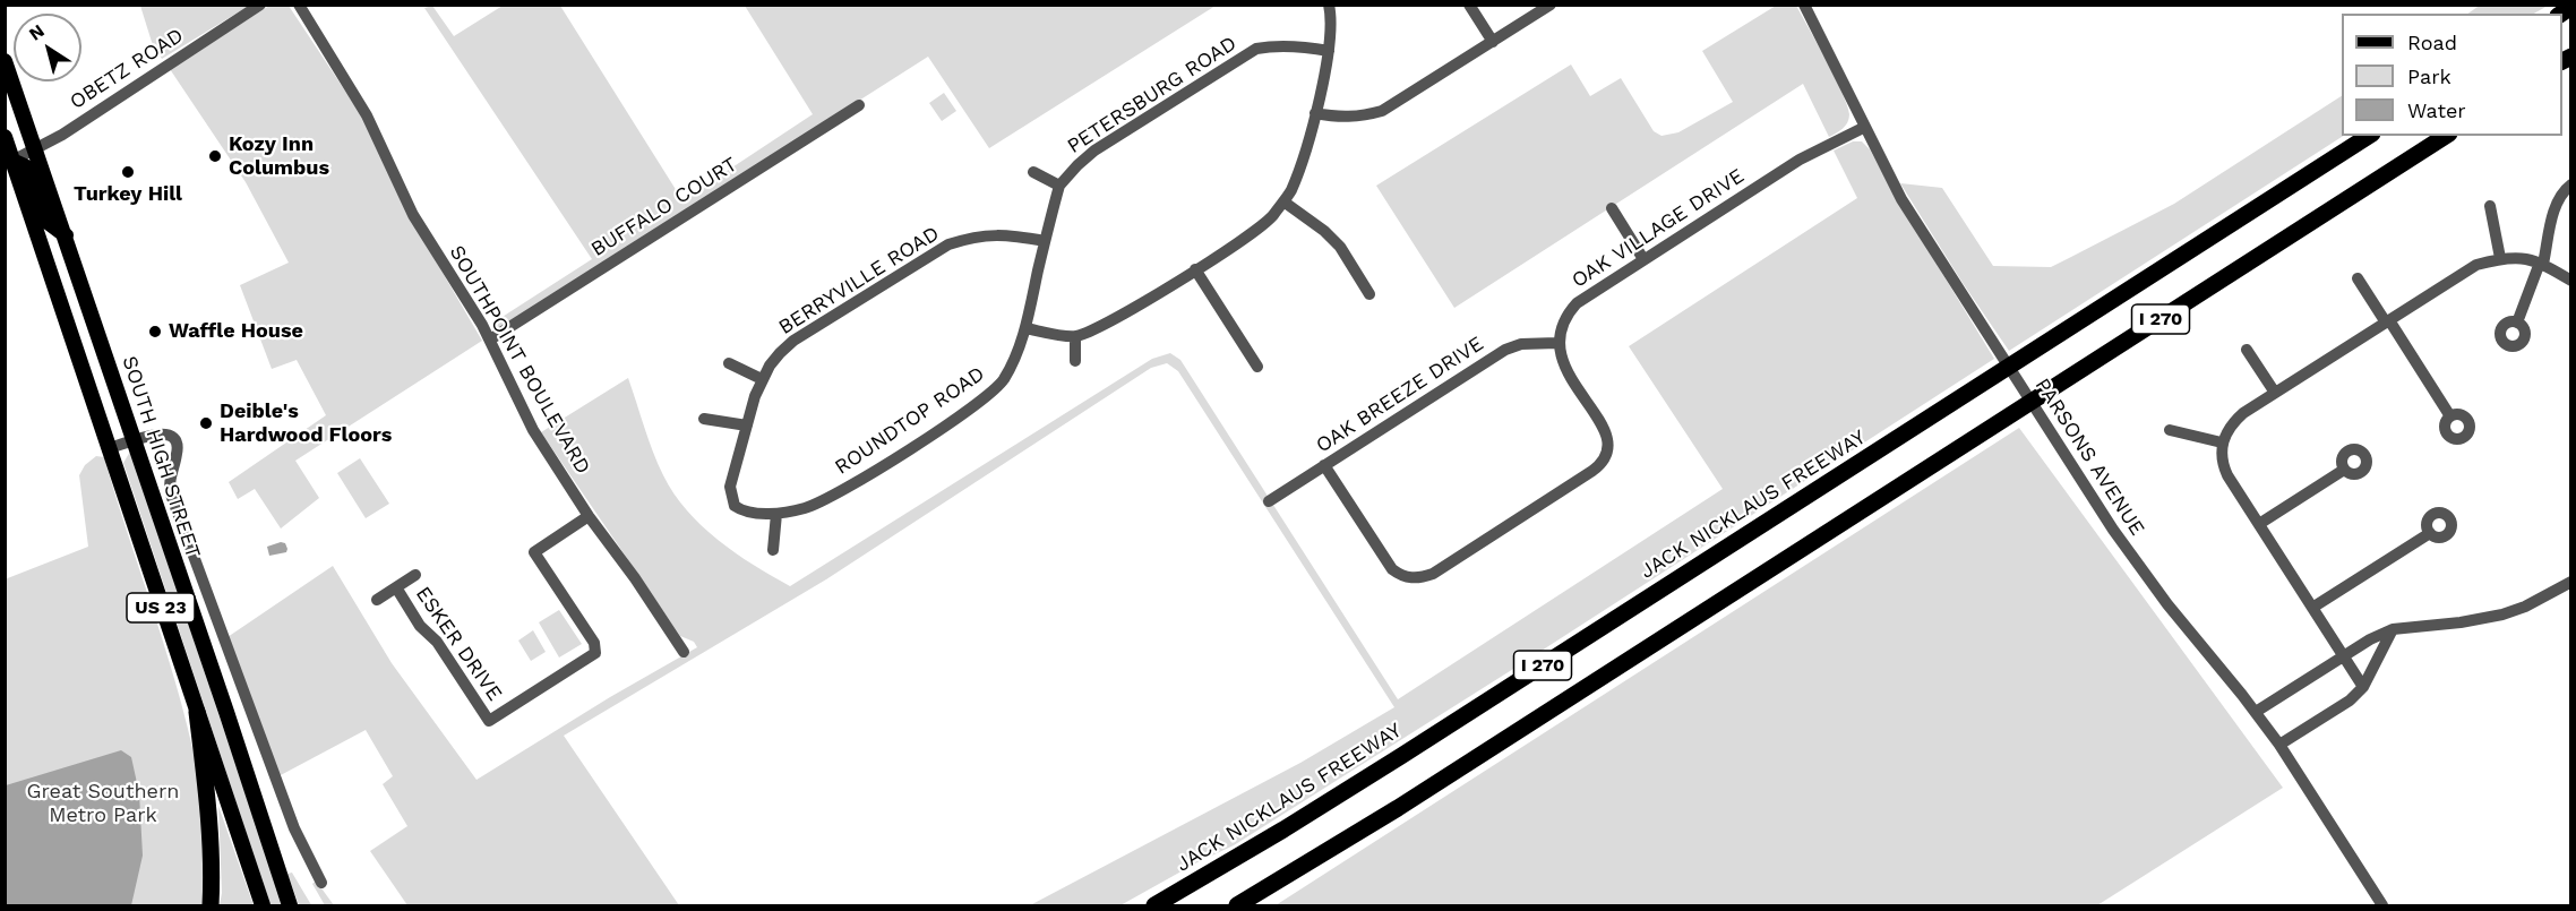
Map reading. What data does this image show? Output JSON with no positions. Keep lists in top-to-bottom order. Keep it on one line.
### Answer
{"streets":{"highway":["I 270","JACK NICKLAUS FREEWAY"],"main road":["SOUTH HIGH STREET","US 23"],"street":["OBETZ ROAD","PETERSBURG ROAD","BUFFALO COURT","OAK VILLAGE DRIVE","BERRYVILLE ROAD","SOUTHPOINT BOULEVARD","OAK BREEZE DRIVE","ROUNDTOP ROAD","PARSONS AVENUE","ESKER DRIVE"]},"crossings":[["OBETZ ROAD","SOUTH HIGH STREET"],["OBETZ ROAD","US 23"],["PETERSBURG ROAD","BERRYVILLE ROAD"],["PETERSBURG ROAD","ROUNDTOP ROAD"],["BUFFALO COURT","SOUTHPOINT BOULEVARD"],["OAK VILLAGE DRIVE","OAK BREEZE DRIVE"],["OAK VILLAGE DRIVE","PARSONS AVENUE"],["BERRYVILLE ROAD","ROUNDTOP ROAD"],["SOUTHPOINT BOULEVARD","ESKER DRIVE"]],"parks":["Great Southern Metro Park"],"places":["Kozy Inn Columbus","Turkey Hill","Waffle House","Deible's Hardwood Floors"],"legend":["Road","Park","Water"],"north":"top left"}
